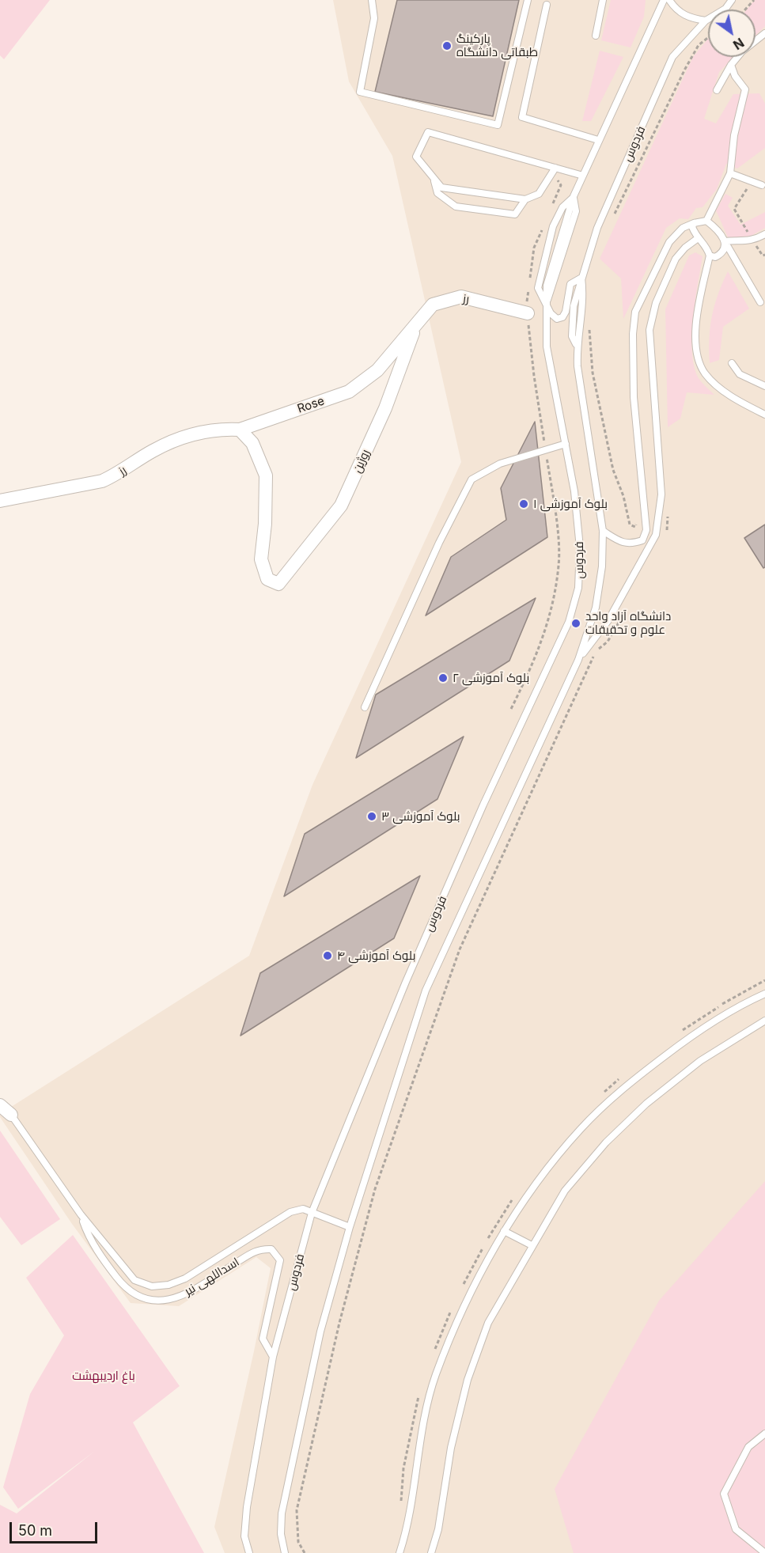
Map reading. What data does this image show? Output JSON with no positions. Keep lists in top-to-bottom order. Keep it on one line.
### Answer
{"streets":{"street":["رز","Rose","روژین","اسداللهی نیر"],"lane":["فردوس"]},"crossings":[["فردوس","اسداللهی نیر"],["رز","Rose"],["رز","روژین"],["Rose","روژین"]],"parks":["باغ اردیبهشت"],"places":["پارکینگ طبقاتی دانشگاه","بلوک آموزشی ۱","دانشگاه آزاد واحد علوم و تحقیقات","بلوک آموزشی ۲","بلوک آموزشی ۳","بلوک آموزشی ۴"],"scale_bar":"50 m","north":"bottom right"}
